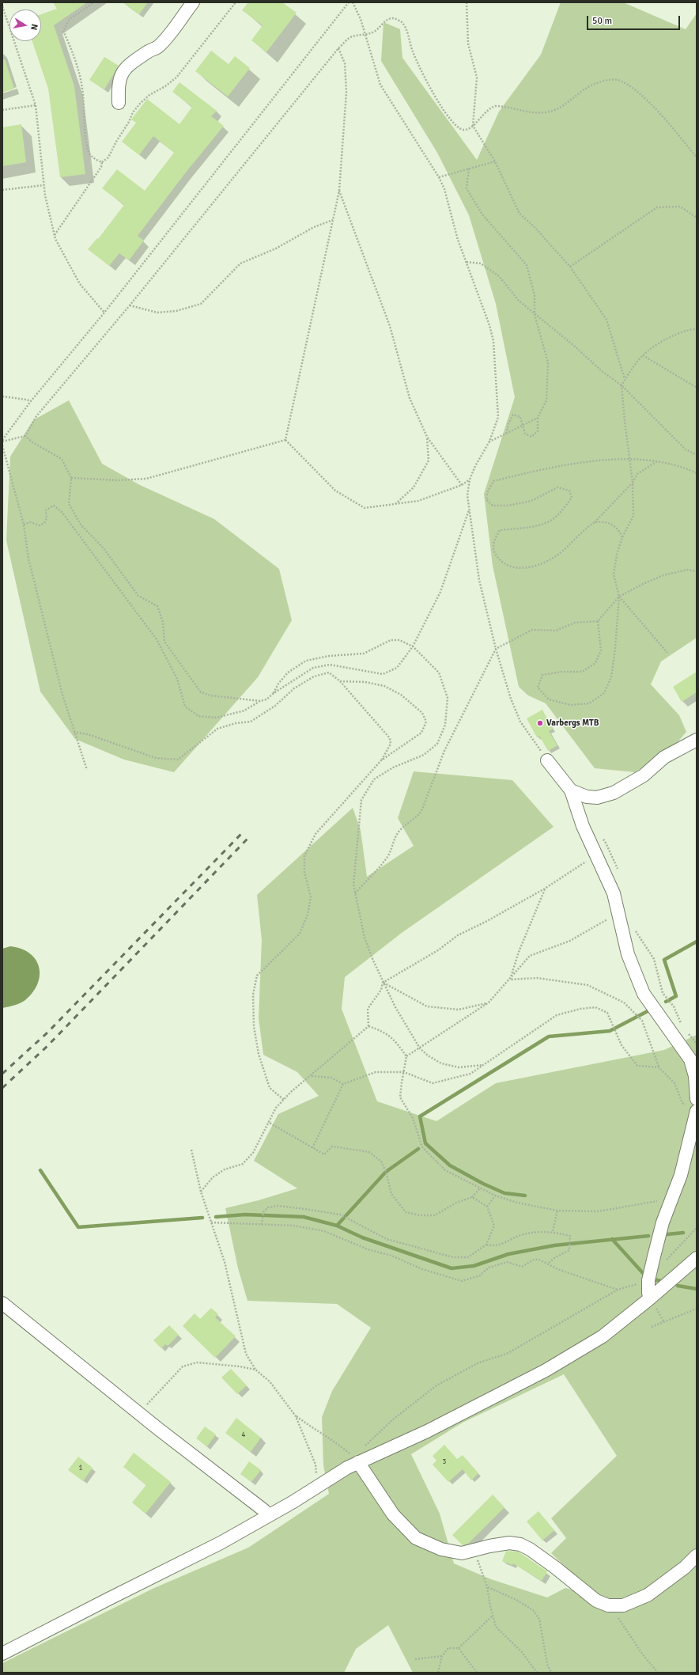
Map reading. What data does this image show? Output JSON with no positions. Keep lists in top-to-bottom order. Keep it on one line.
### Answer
{"places":["Varbergs MTB"],"house_numbers":["4","3","1"],"scale_bar":"50 m","north":"right"}
